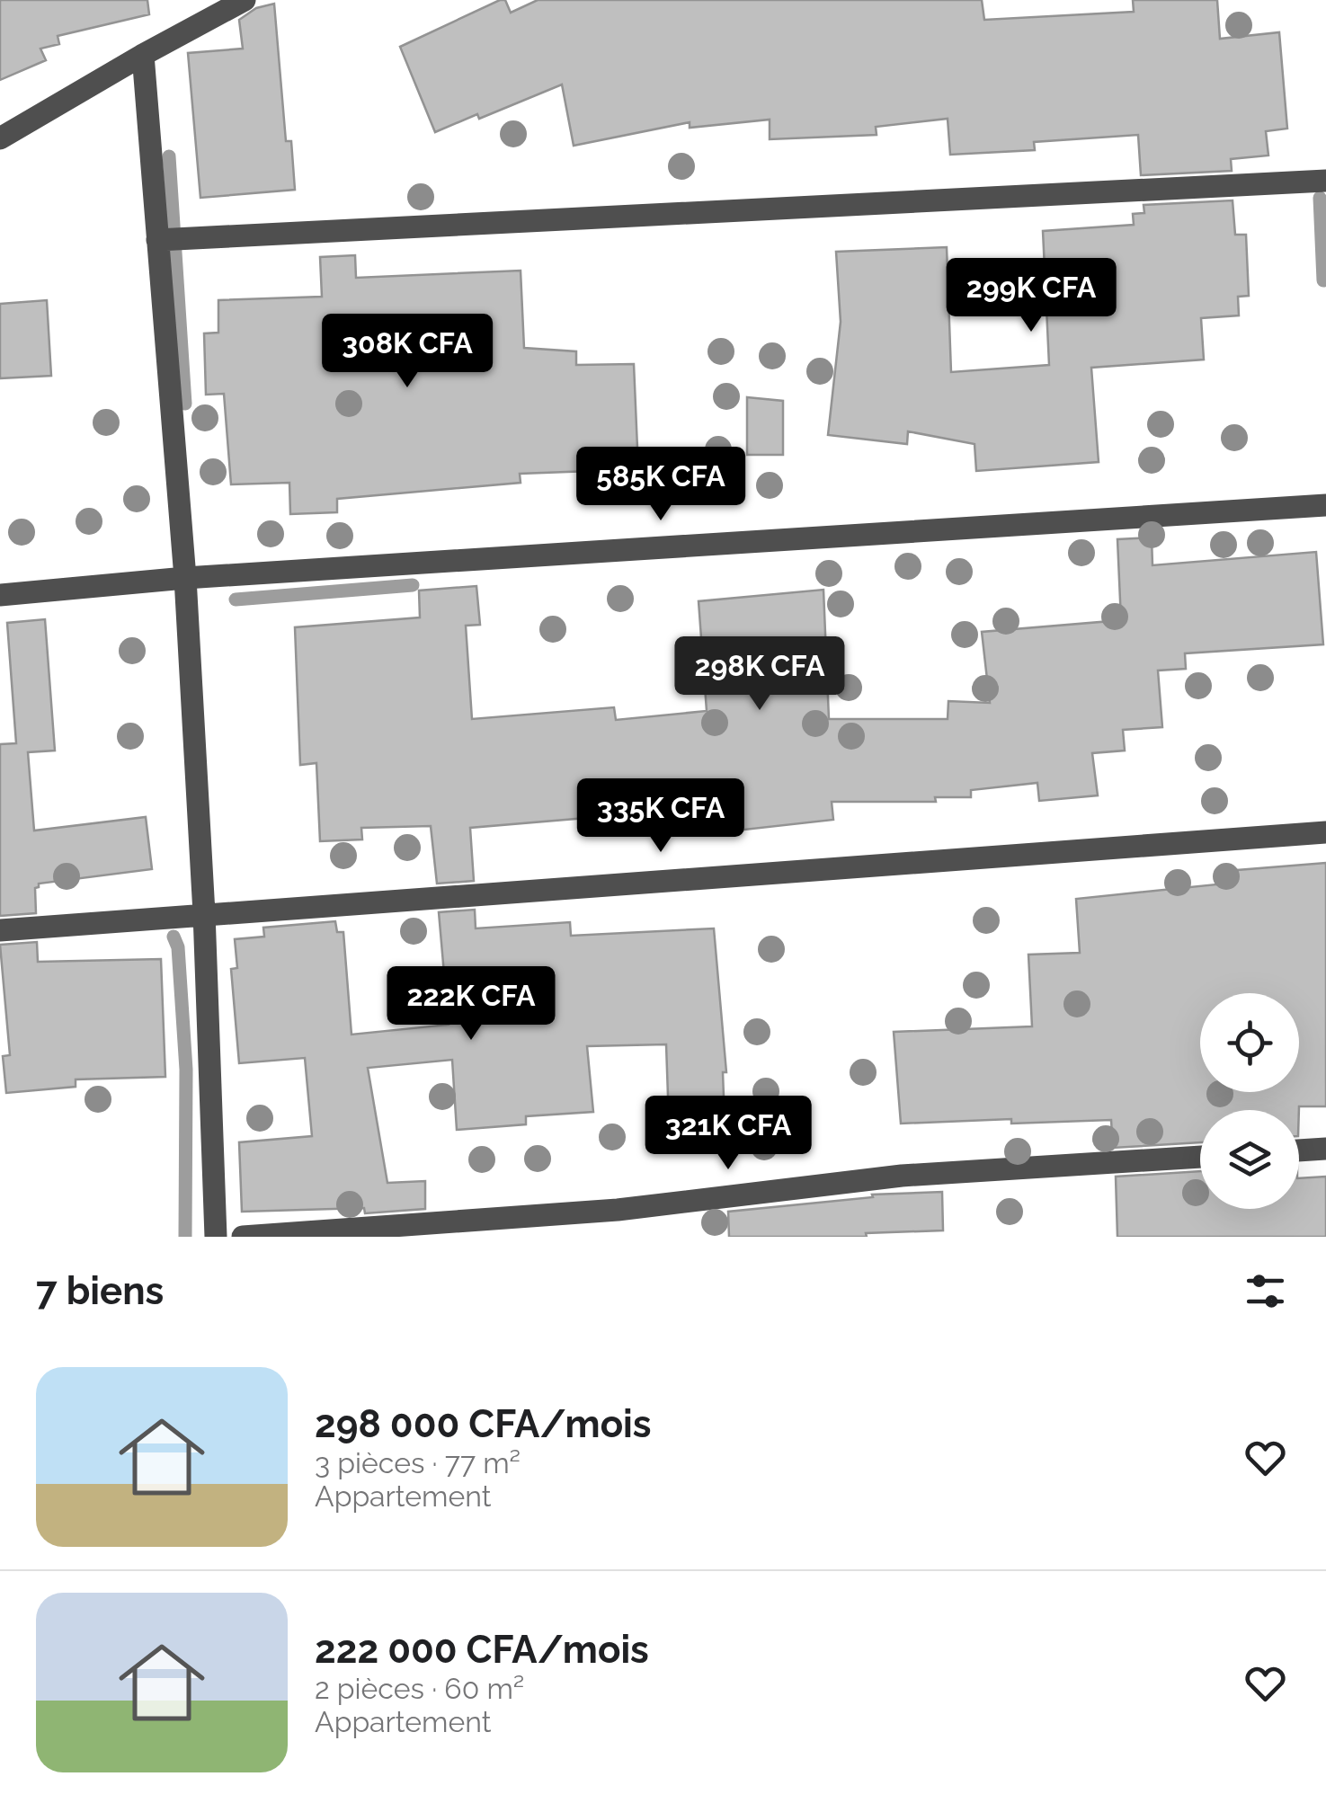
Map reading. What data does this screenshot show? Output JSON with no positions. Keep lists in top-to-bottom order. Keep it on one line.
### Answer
{"page":{"price":["299K CFA","308K CFA","585K CFA","298K CFA","335K CFA","222K CFA","321K CFA"],"heading":"7 biens","list":[{"name":"298 000 CFA/mois","note":"3 pièces · 77 m² · Appartement"},{"name":"222 000 CFA/mois","note":"2 pièces · 60 m² · Appartement"}]}}
